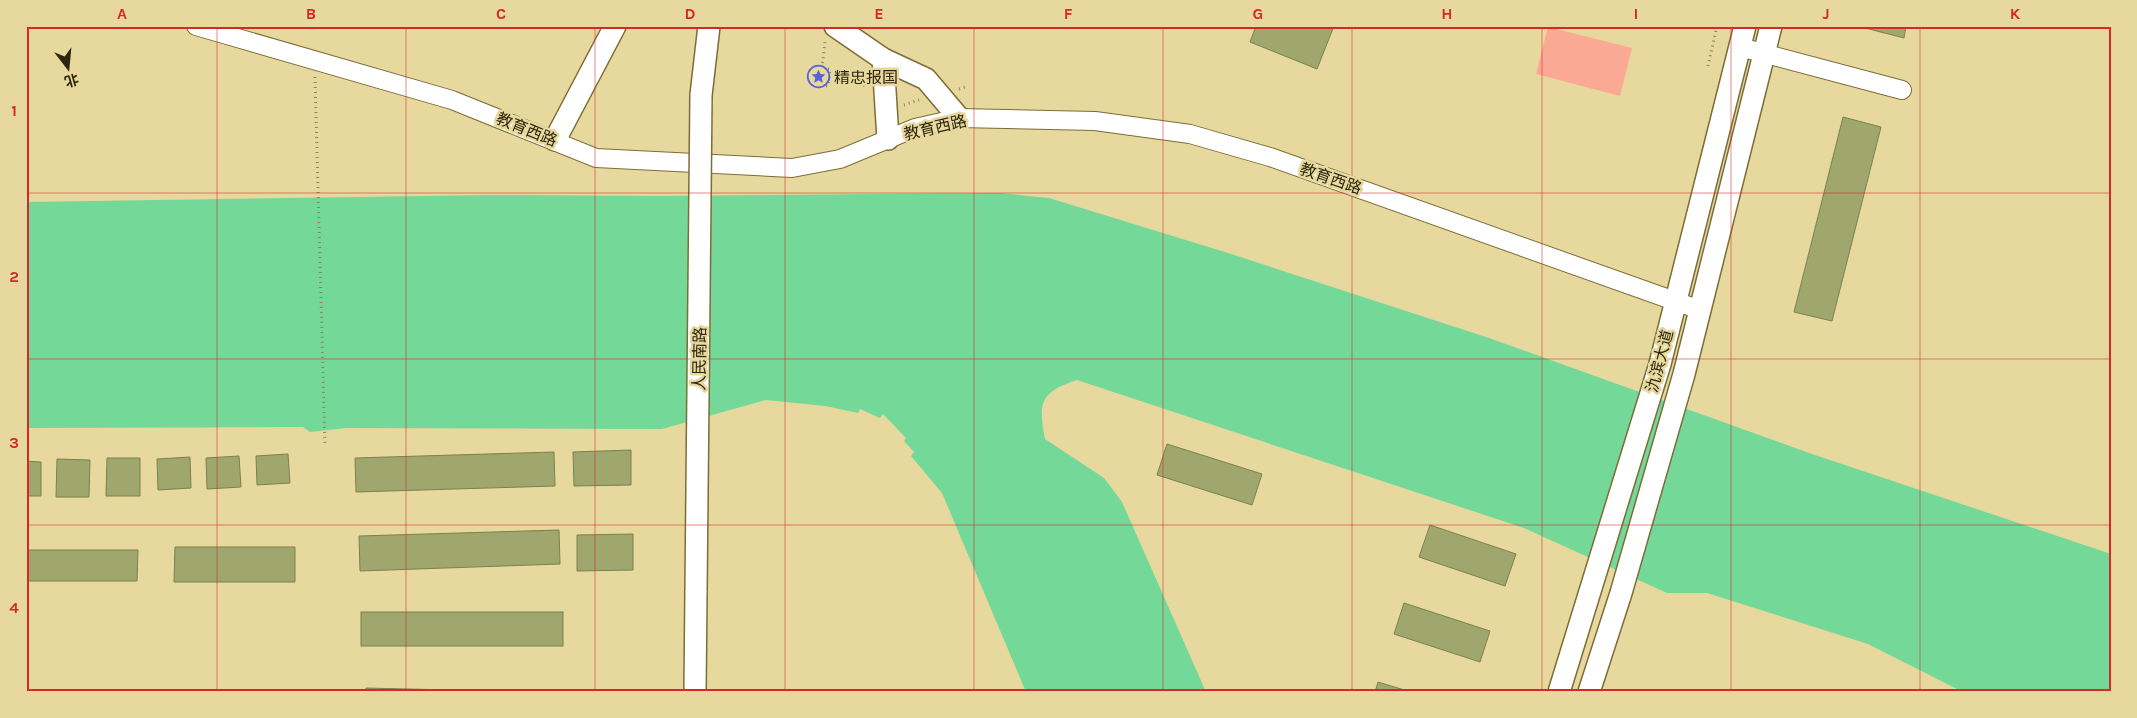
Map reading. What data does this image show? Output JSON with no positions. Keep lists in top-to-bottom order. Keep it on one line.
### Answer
{"streets":{"main road":["人民南路","氿滨大道"],"street":["教育西路"]},"crossings":[["教育西路","氿滨大道"]],"places":{"place":["精忠报国"]},"north":"bottom","grid":{"columns":["A","B","C","D","E","F","G","H","I","J","K"],"rows":["1","2","3","4"]}}
